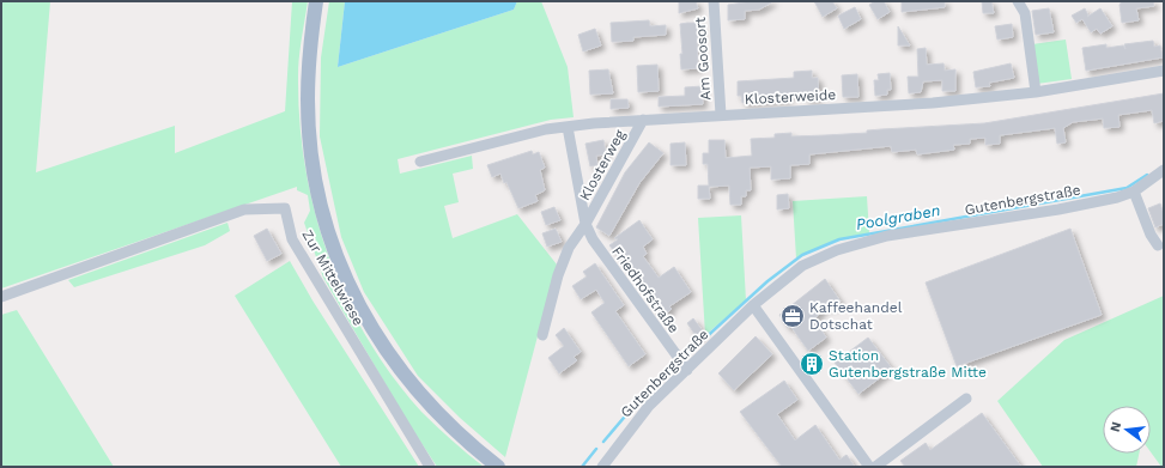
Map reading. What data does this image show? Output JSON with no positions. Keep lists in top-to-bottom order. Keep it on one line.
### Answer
{"streets":{"street":["Am Goosort","Klosterweide","Klosterweg","Gutenbergstraße","Zur Mittelwiese","Friedhofstraße"]},"crossings":[["Am Goosort","Klosterweide"],["Klosterweide","Klosterweg"],["Klosterweide","Friedhofstraße"],["Klosterweg","Friedhofstraße"],["Gutenbergstraße","Friedhofstraße"]],"water":["Poolgraben"],"places":{"office":["Kaffeehandel Dotschat"],"building":["Station Gutenbergstraße Mitte"]},"north":"left"}
